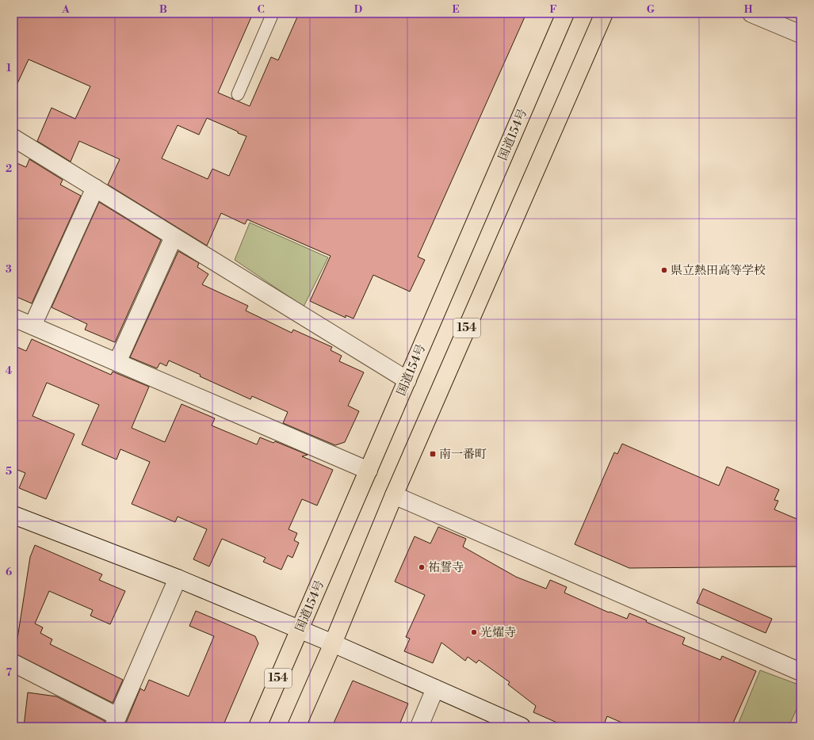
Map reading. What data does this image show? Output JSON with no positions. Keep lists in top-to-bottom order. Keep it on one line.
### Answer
{"streets":{"highway":["国道154号","154"]},"places":{"other":["県立熱田高等学校","祐誓寺","光燿寺"],"transit":["南一番町"]},"grid":{"columns":["A","B","C","D","E","F","G","H"],"rows":["1","2","3","4","5","6","7"]}}
